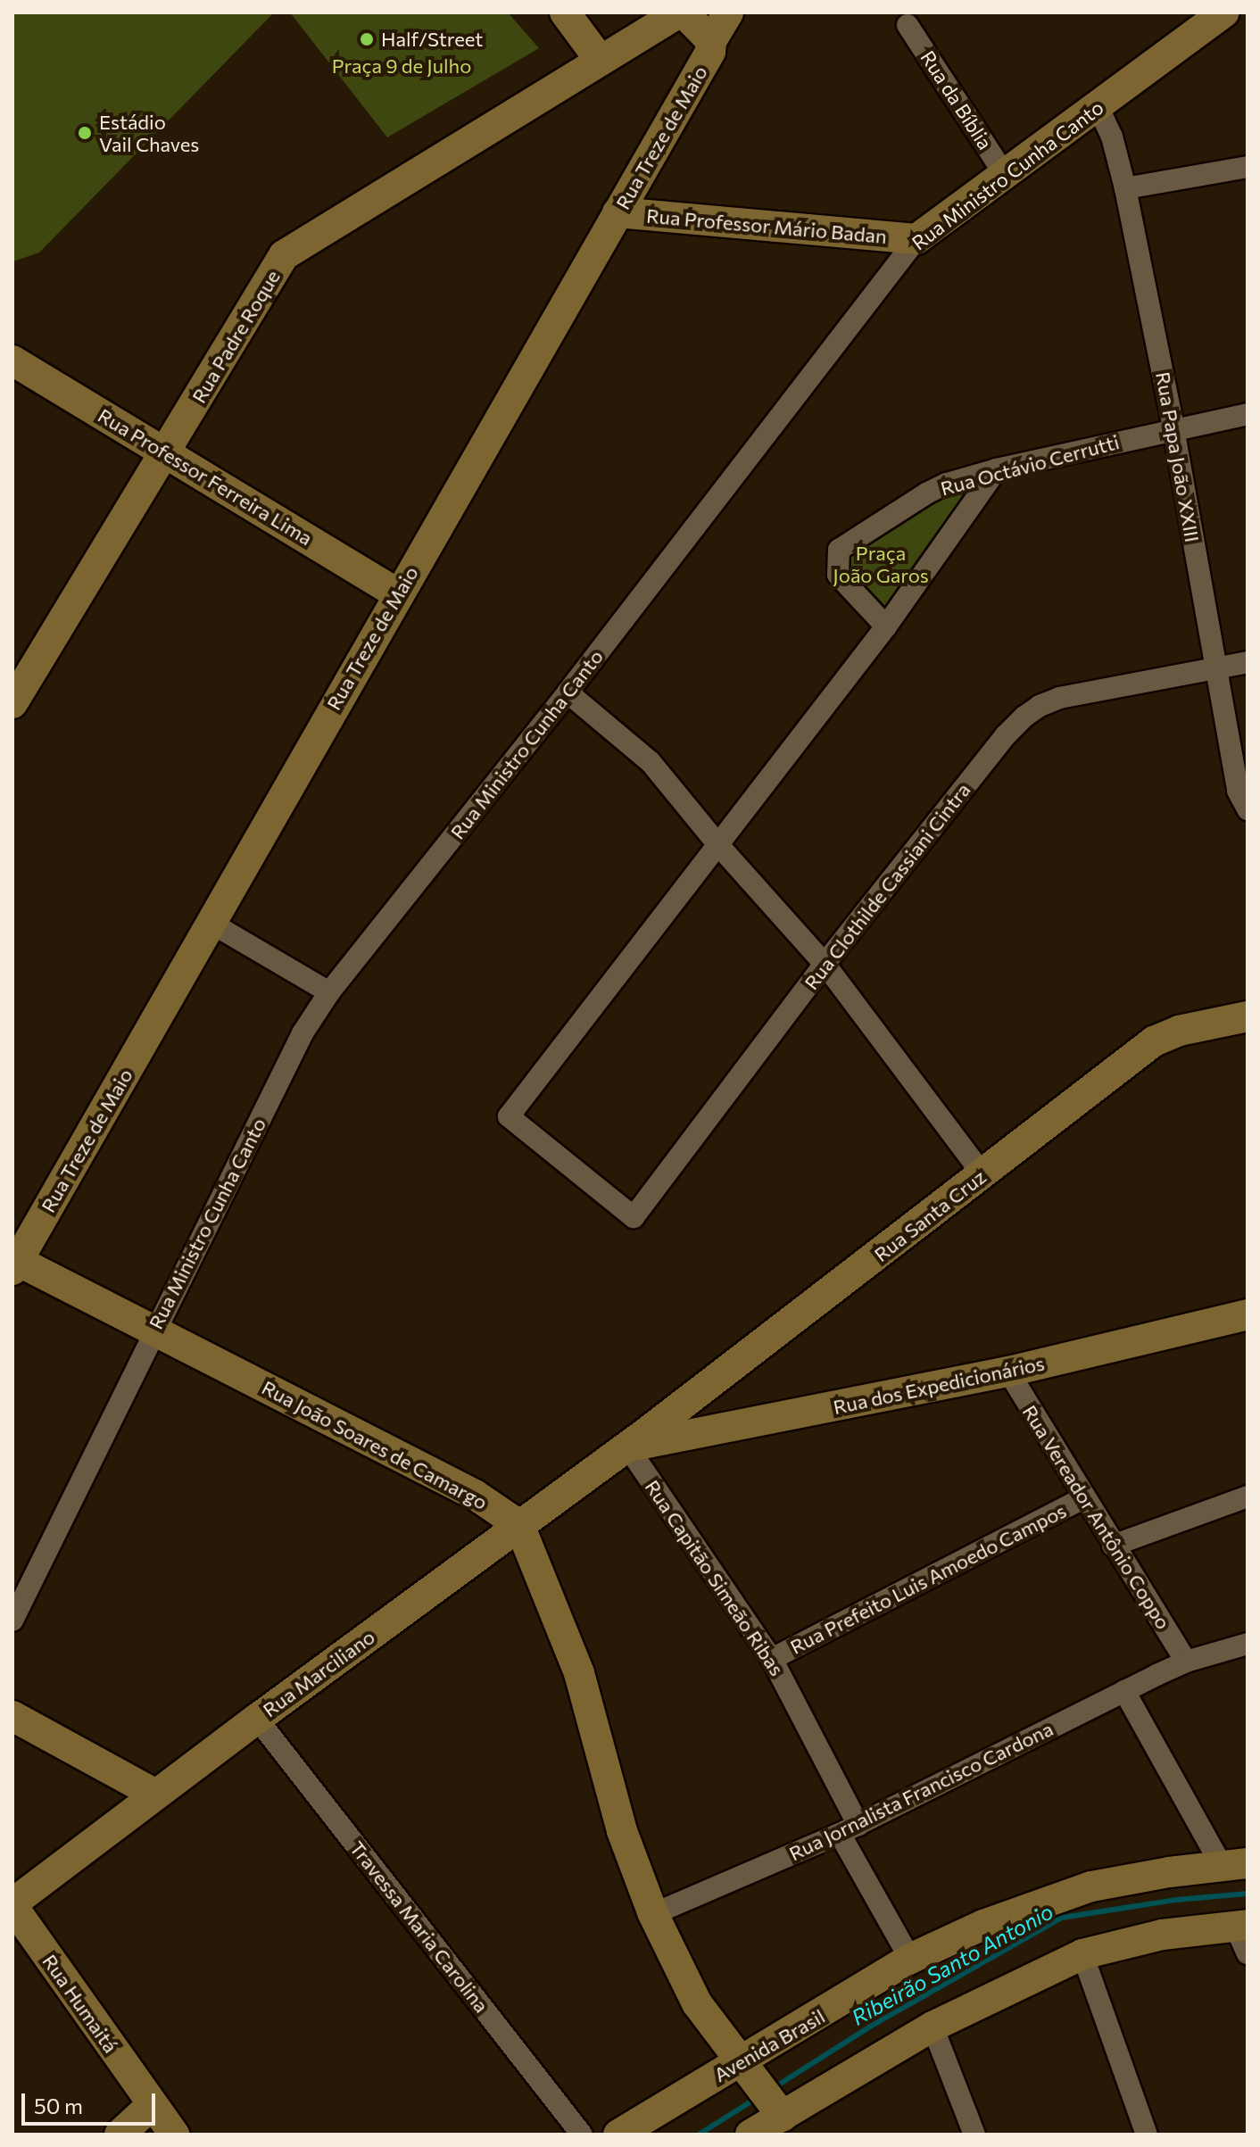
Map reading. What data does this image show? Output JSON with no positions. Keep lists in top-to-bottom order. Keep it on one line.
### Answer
{"streets":{"street":["Rua da Bíblia","Rua Treze de Maio","Rua Ministro Cunha Canto","Rua Professor Mário Badan","Rua Padre Roque","Rua Papa João XXIII","Rua Octávio Cerrutti","Rua Professor Ferreira Lima","Rua Clothilde Cassiani Cintra","Rua Santa Cruz","Rua dos Expedicionários","Rua João Soares de Camargo","Rua Vereador Antônio Coppo","Rua Capitão Simeão Ribas","Rua Prefeito Luis Amoedo Campos","Rua Marciliano","Rua Jornalista Francisco Cardona","Travessa Maria Carolina","Rua Humaitá","Avenida Brasil"]},"crossings":[["Rua da Bíblia","Rua Ministro Cunha Canto"],["Rua Treze de Maio","Rua Professor Mário Badan"],["Rua Treze de Maio","Rua Padre Roque"],["Rua Treze de Maio","Rua Professor Ferreira Lima"],["Rua Treze de Maio","Rua João Soares de Camargo"],["Rua Ministro Cunha Canto","Rua Professor Mário Badan"],["Rua Ministro Cunha Canto","Rua Papa João XXIII"],["Rua Ministro Cunha Canto","Rua João Soares de Camargo"],["Rua Padre Roque","Rua Professor Ferreira Lima"],["Rua Papa João XXIII","Rua Octávio Cerrutti"],["Rua Papa João XXIII","Rua Clothilde Cassiani Cintra"],["Rua Santa Cruz","Rua dos Expedicionários"],["Rua Santa Cruz","Rua Capitão Simeão Ribas"],["Rua Santa Cruz","Rua Marciliano"],["Rua dos Expedicionários","Rua Vereador Antônio Coppo"],["Rua dos Expedicionários","Rua Capitão Simeão Ribas"],["Rua dos Expedicionários","Rua Marciliano"],["Rua João Soares de Camargo","Rua Marciliano"],["Rua Vereador Antônio Coppo","Rua Prefeito Luis Amoedo Campos"],["Rua Vereador Antônio Coppo","Rua Jornalista Francisco Cardona"],["Rua Capitão Simeão Ribas","Rua Prefeito Luis Amoedo Campos"],["Rua Capitão Simeão Ribas","Rua Marciliano"],["Rua Capitão Simeão Ribas","Rua Jornalista Francisco Cardona"],["Rua Capitão Simeão Ribas","Avenida Brasil"],["Rua Marciliano","Travessa Maria Carolina"],["Rua Marciliano","Rua Humaitá"]],"water":["Ribeirão Santo Antonio"],"parks":["Praça 9 de Julho","Praça João Garos"],"places":["Half/Street","Estádio Vail Chaves"],"scale_bar":"50 m"}
